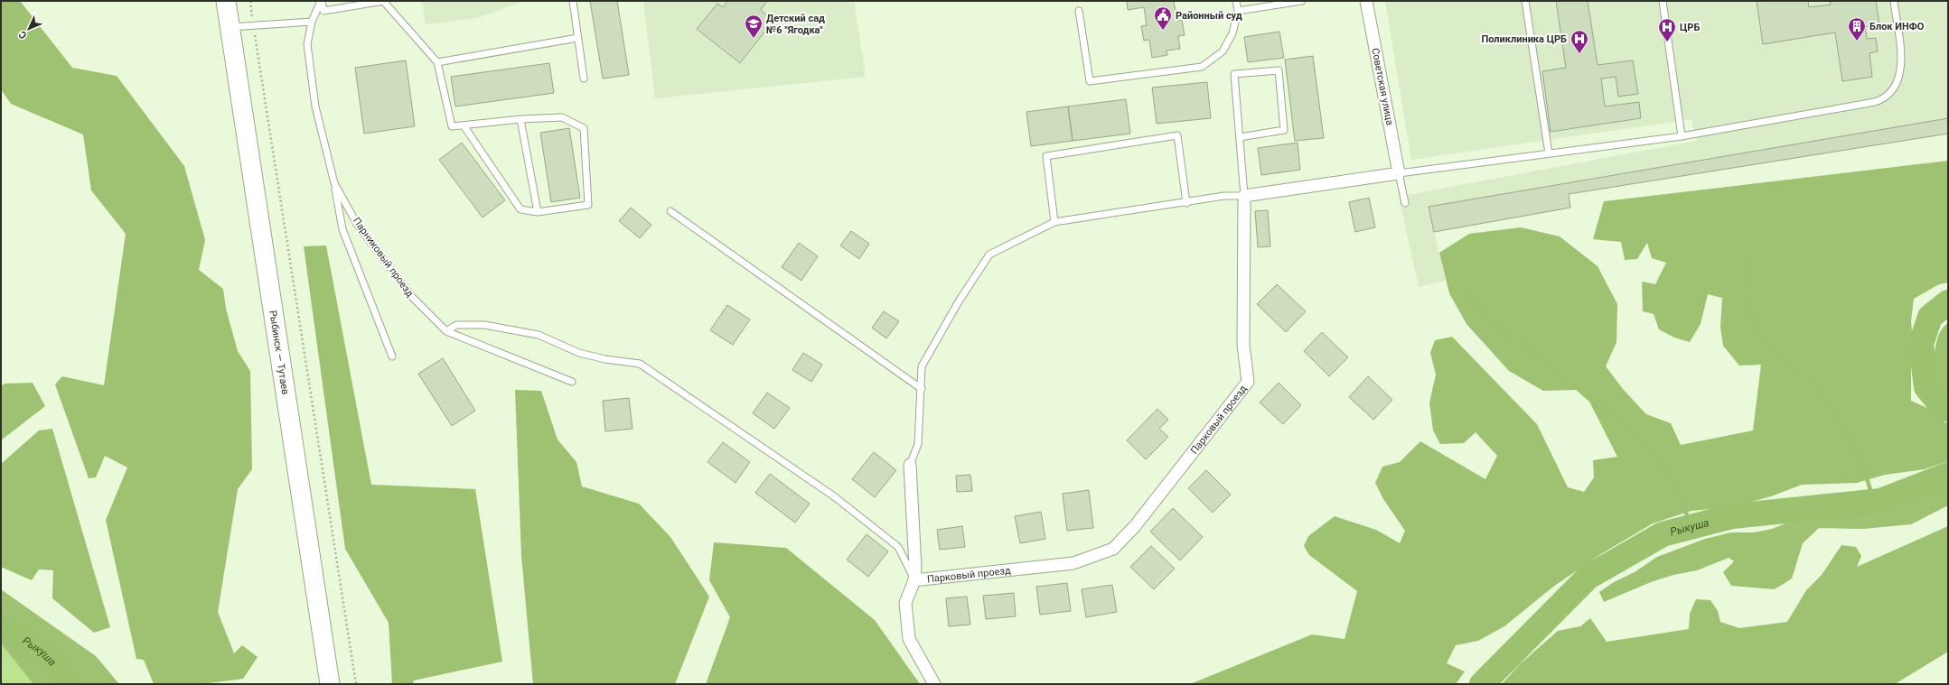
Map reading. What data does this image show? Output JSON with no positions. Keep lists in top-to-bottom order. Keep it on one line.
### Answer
{"streets":{"main road":["Рыбинск — Тутаев"],"street":["Советская улица","Парковый проезд"],"lane":["Парниковый проезд"]},"water":["Рыкуша"],"places":{"public building":["Районный суд"],"school or university":["Детский сад №6 \"Ягодка\""],"building":["Блок ИНФО"],"hospital":["ЦРБ","Поликлиника ЦРБ"]},"north":"bottom left"}
